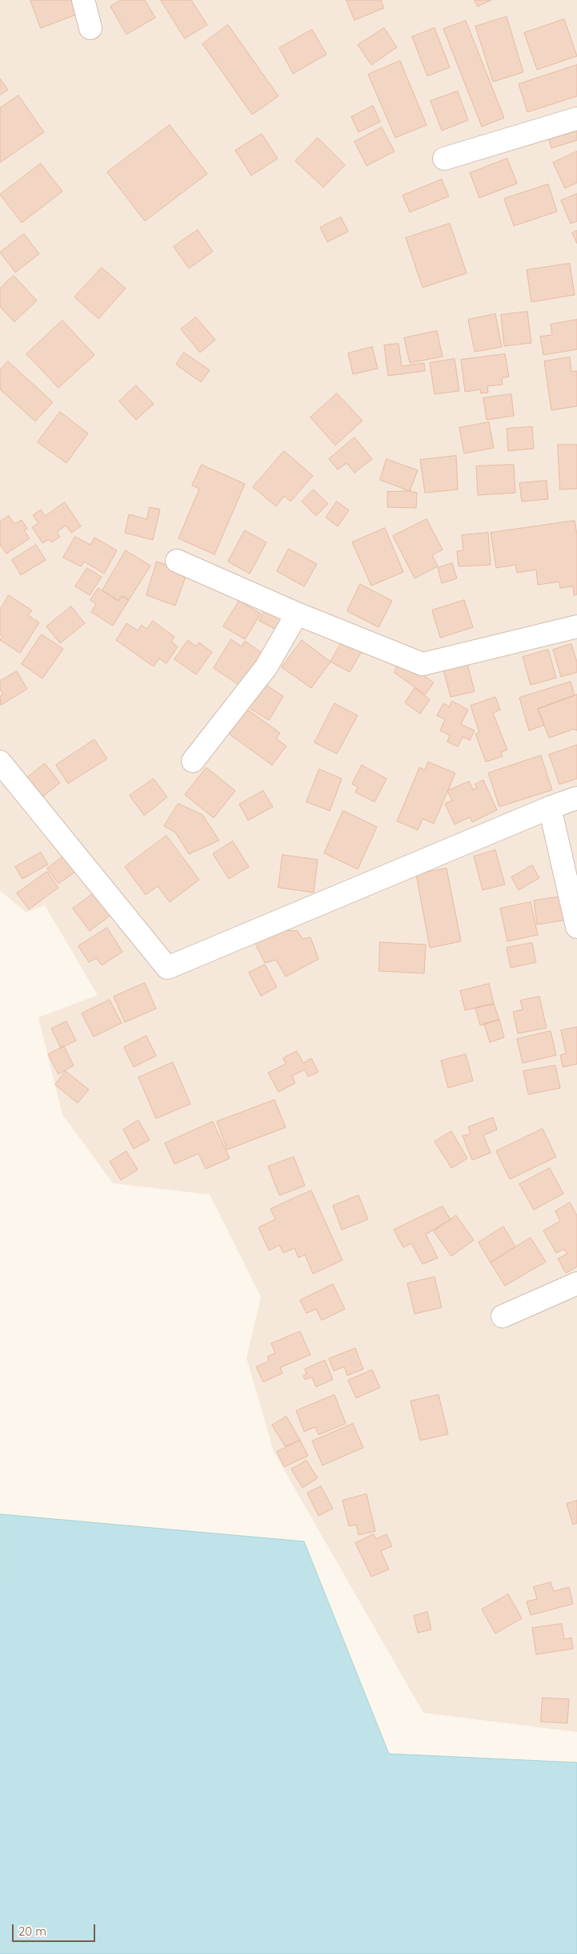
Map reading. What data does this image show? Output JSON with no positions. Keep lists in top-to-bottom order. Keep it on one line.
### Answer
{"scale_bar":"20 m"}
